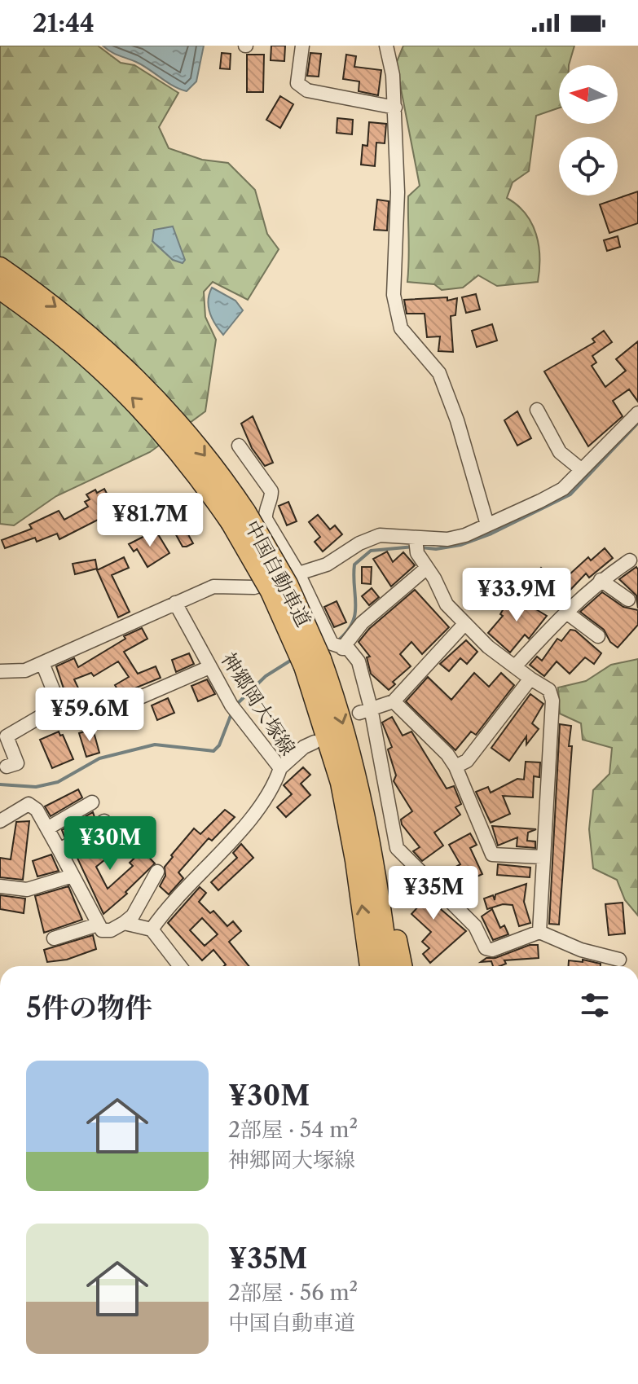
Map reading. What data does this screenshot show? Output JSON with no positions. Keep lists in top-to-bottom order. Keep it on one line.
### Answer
{"streets":{"highway":["中国自動車道"],"street":["神郷岡大塚線"]},"north":"left","page":{"status":"21:44","price":["¥81.7M","¥33.9M","¥59.6M","¥30M","¥35M"],"heading":"5件の物件","list":[{"name":"¥30M","note":"2部屋 · 54 m² · 神郷岡大塚線"},{"name":"¥35M","note":"2部屋 · 56 m² · 中国自動車道"}]}}
